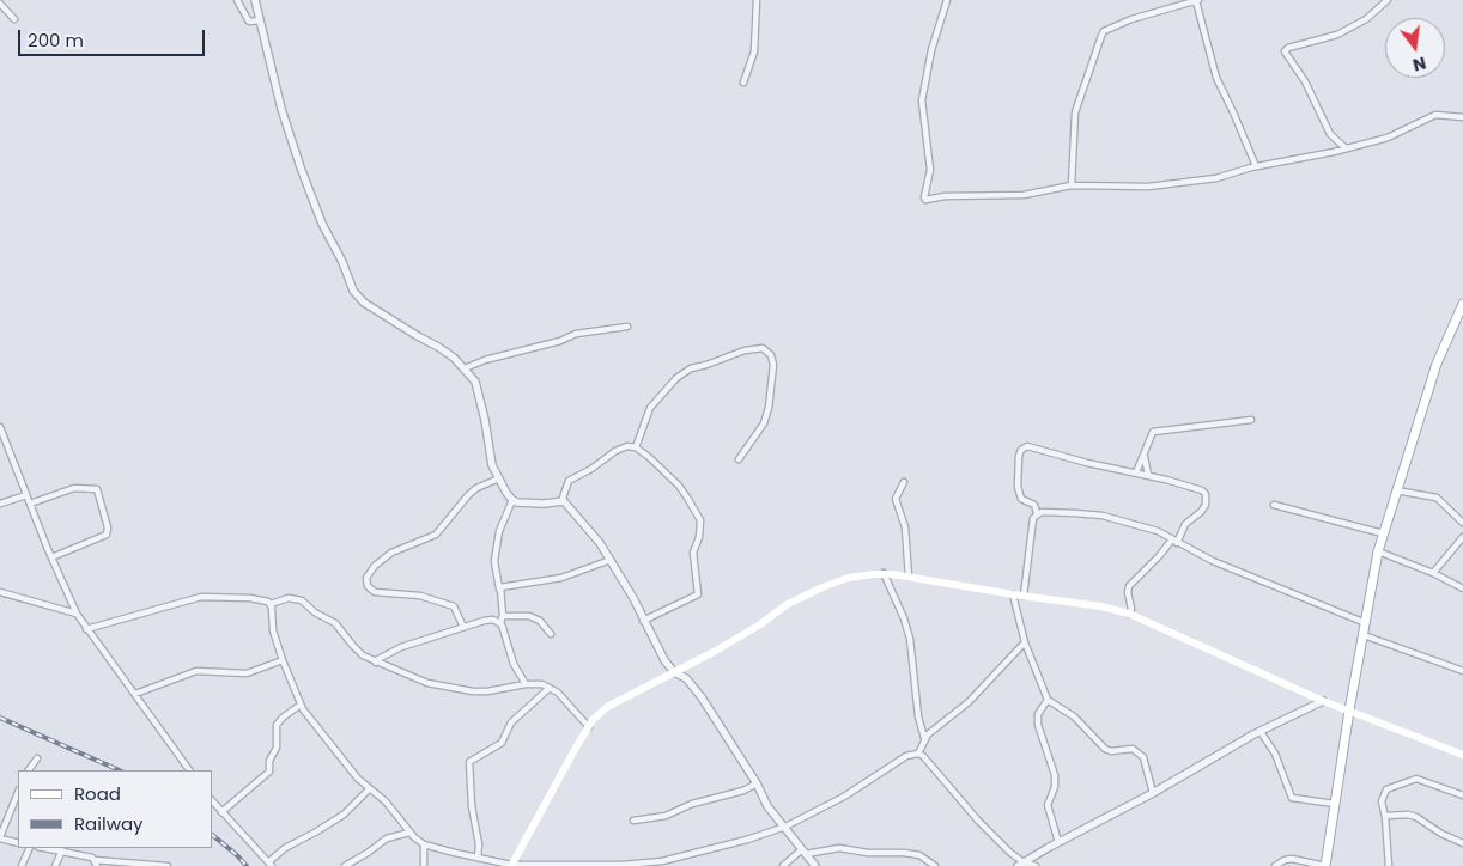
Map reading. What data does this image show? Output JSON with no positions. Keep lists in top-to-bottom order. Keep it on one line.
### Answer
{"legend":["Road","Railway"],"scale_bar":"200 m","north":"bottom"}
